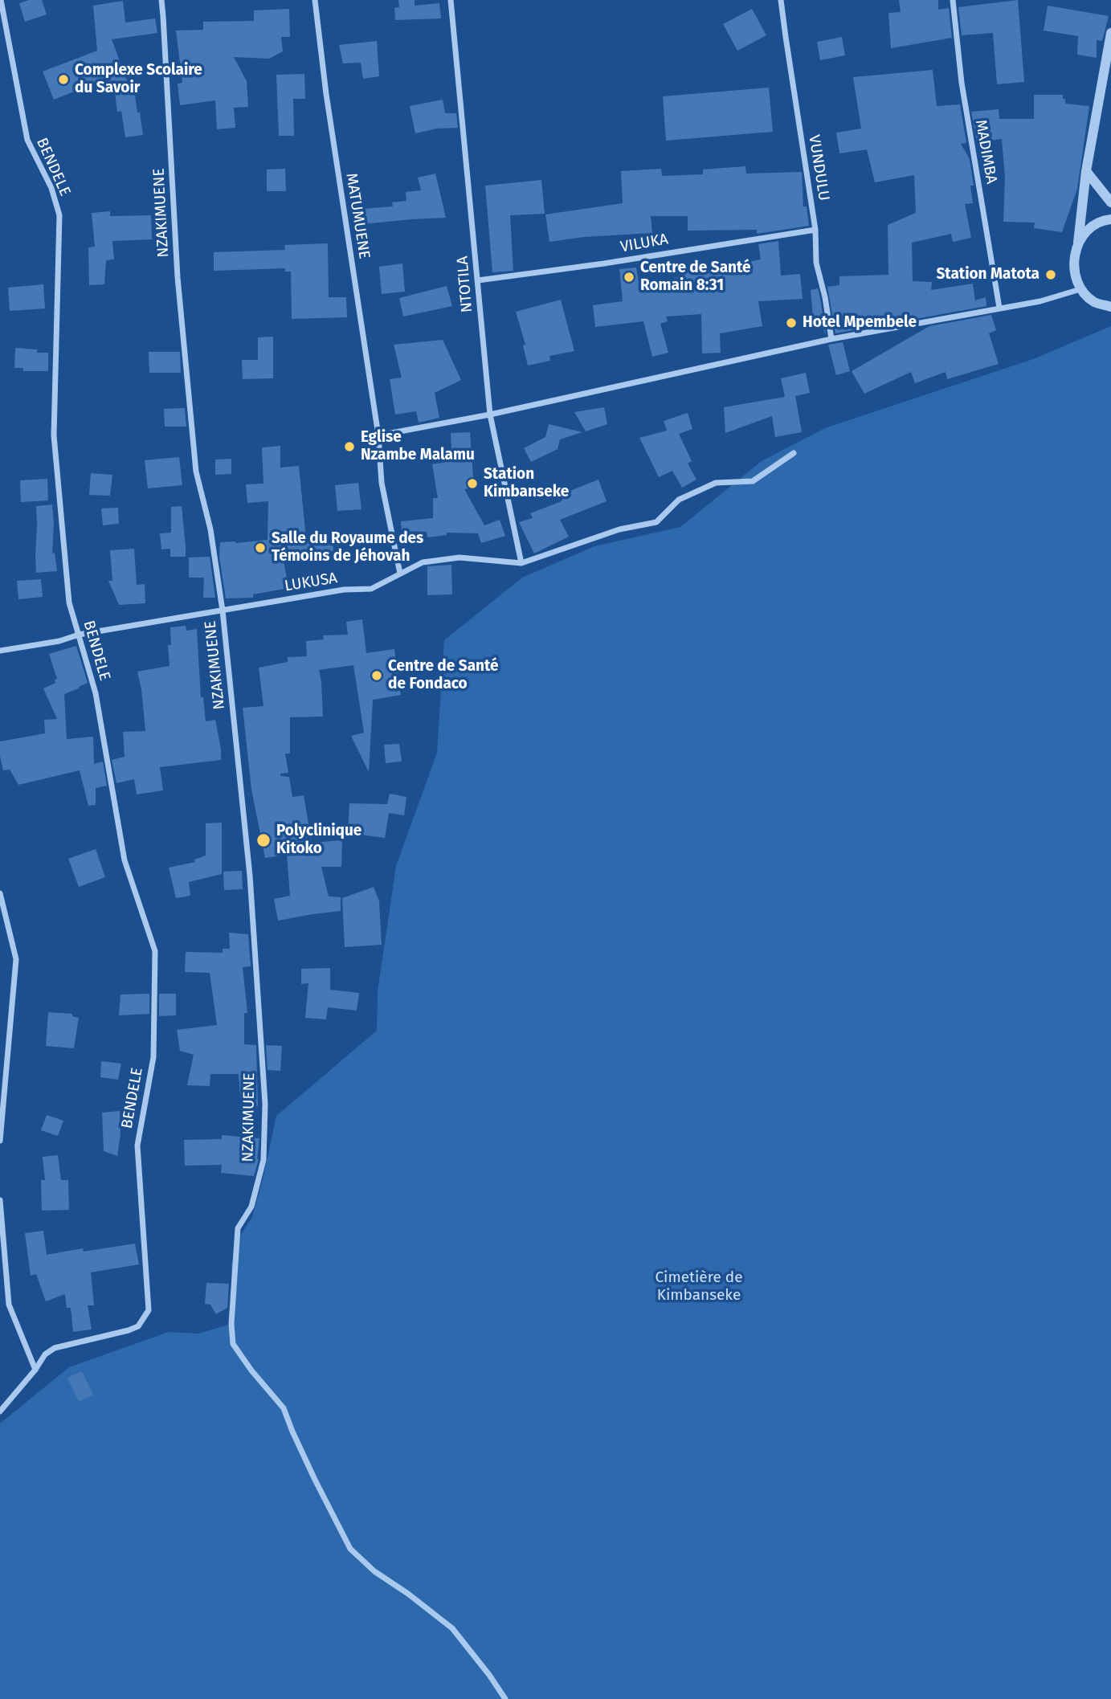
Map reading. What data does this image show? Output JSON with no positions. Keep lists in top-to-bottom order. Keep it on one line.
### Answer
{"streets":{"street":["MADIMBA","BENDELE","VUNDULU","NZAKIMUENE","MATUMUENE","VILUKA","NTOTILA","LUKUSA"]},"crossings":[["BENDELE","LUKUSA"],["VUNDULU","VILUKA"],["NZAKIMUENE","LUKUSA"],["MATUMUENE","LUKUSA"],["VILUKA","NTOTILA"],["NTOTILA","LUKUSA"]],"parks":["Cimetière de Kimbanseke"],"places":["Complexe Scolaire du Savoir","Station Matota","Centre de Santé Romain 8:31","Hotel Mpembele","Eglise Nzambe Malamu","Station Kimbanseke","Salle du Royaume des Témoins de Jéhovah","Centre de Santé de Fondaco","Polyclinique Kitoko"]}
